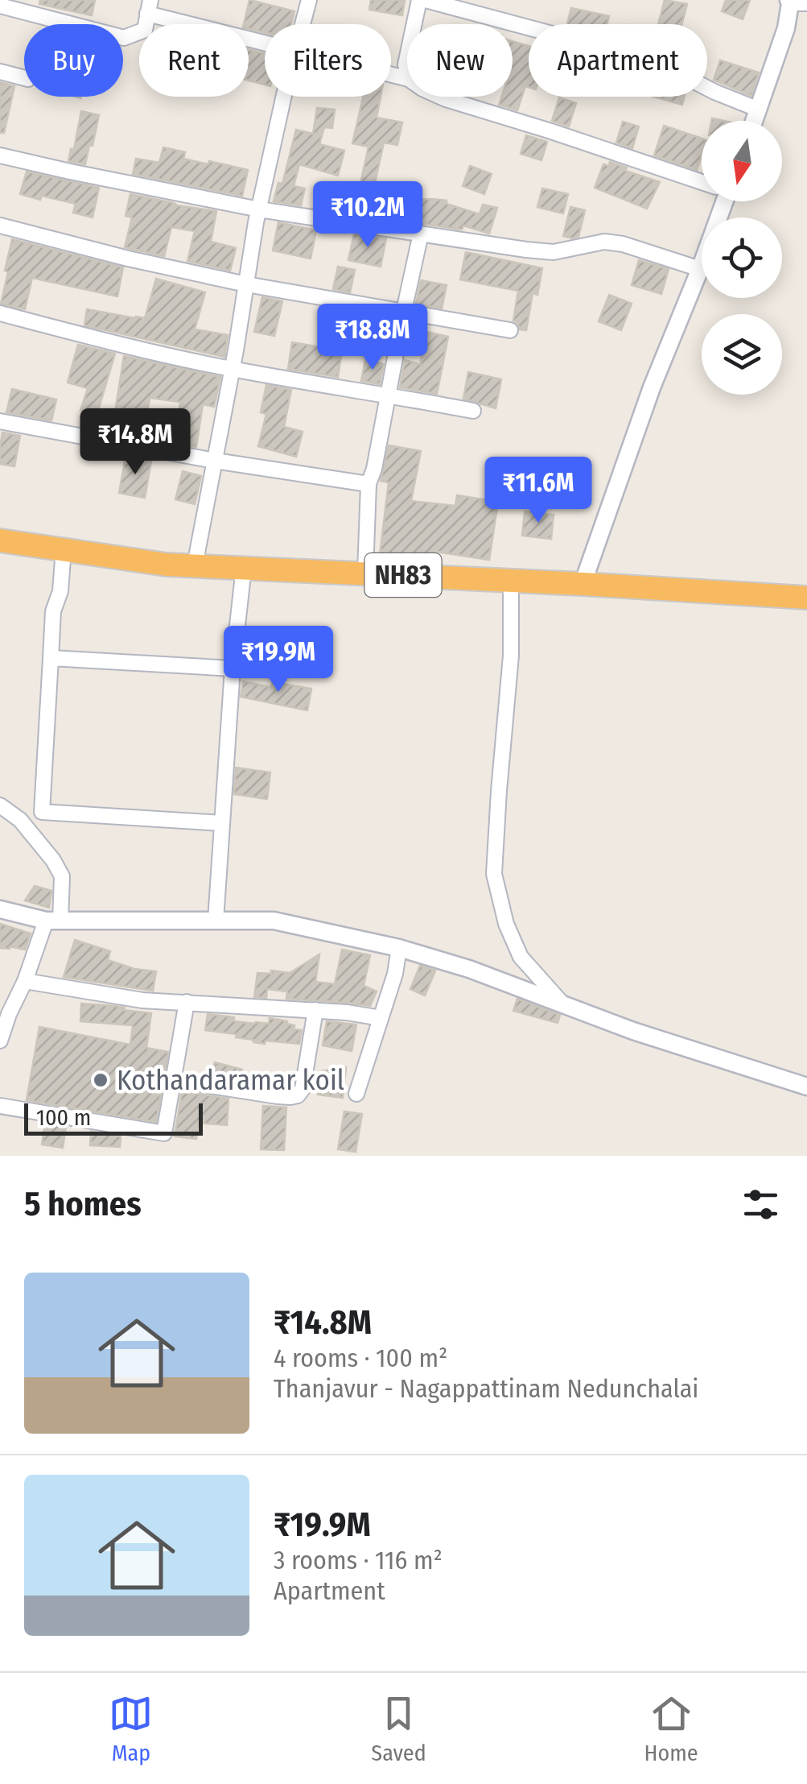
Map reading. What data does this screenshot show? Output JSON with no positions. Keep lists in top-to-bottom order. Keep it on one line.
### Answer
{"streets":{"highway":["NH83"]},"places":["Kothandaramar koil"],"scale_bar":"100 m","north":"bottom","page":{"chip":["Buy","Rent","Filters","New","Apartment"],"price":["₹10.2M","₹18.8M","₹14.8M","₹11.6M","₹19.9M"],"scale":"100 m","heading":"5 homes","list":[{"name":"₹14.8M","note":"4 rooms · 100 m² · Thanjavur - Nagappattinam Nedunchalai"},{"name":"₹19.9M","note":"3 rooms · 116 m² · Apartment"}],"tabs":["Map","Saved","Home"]}}
